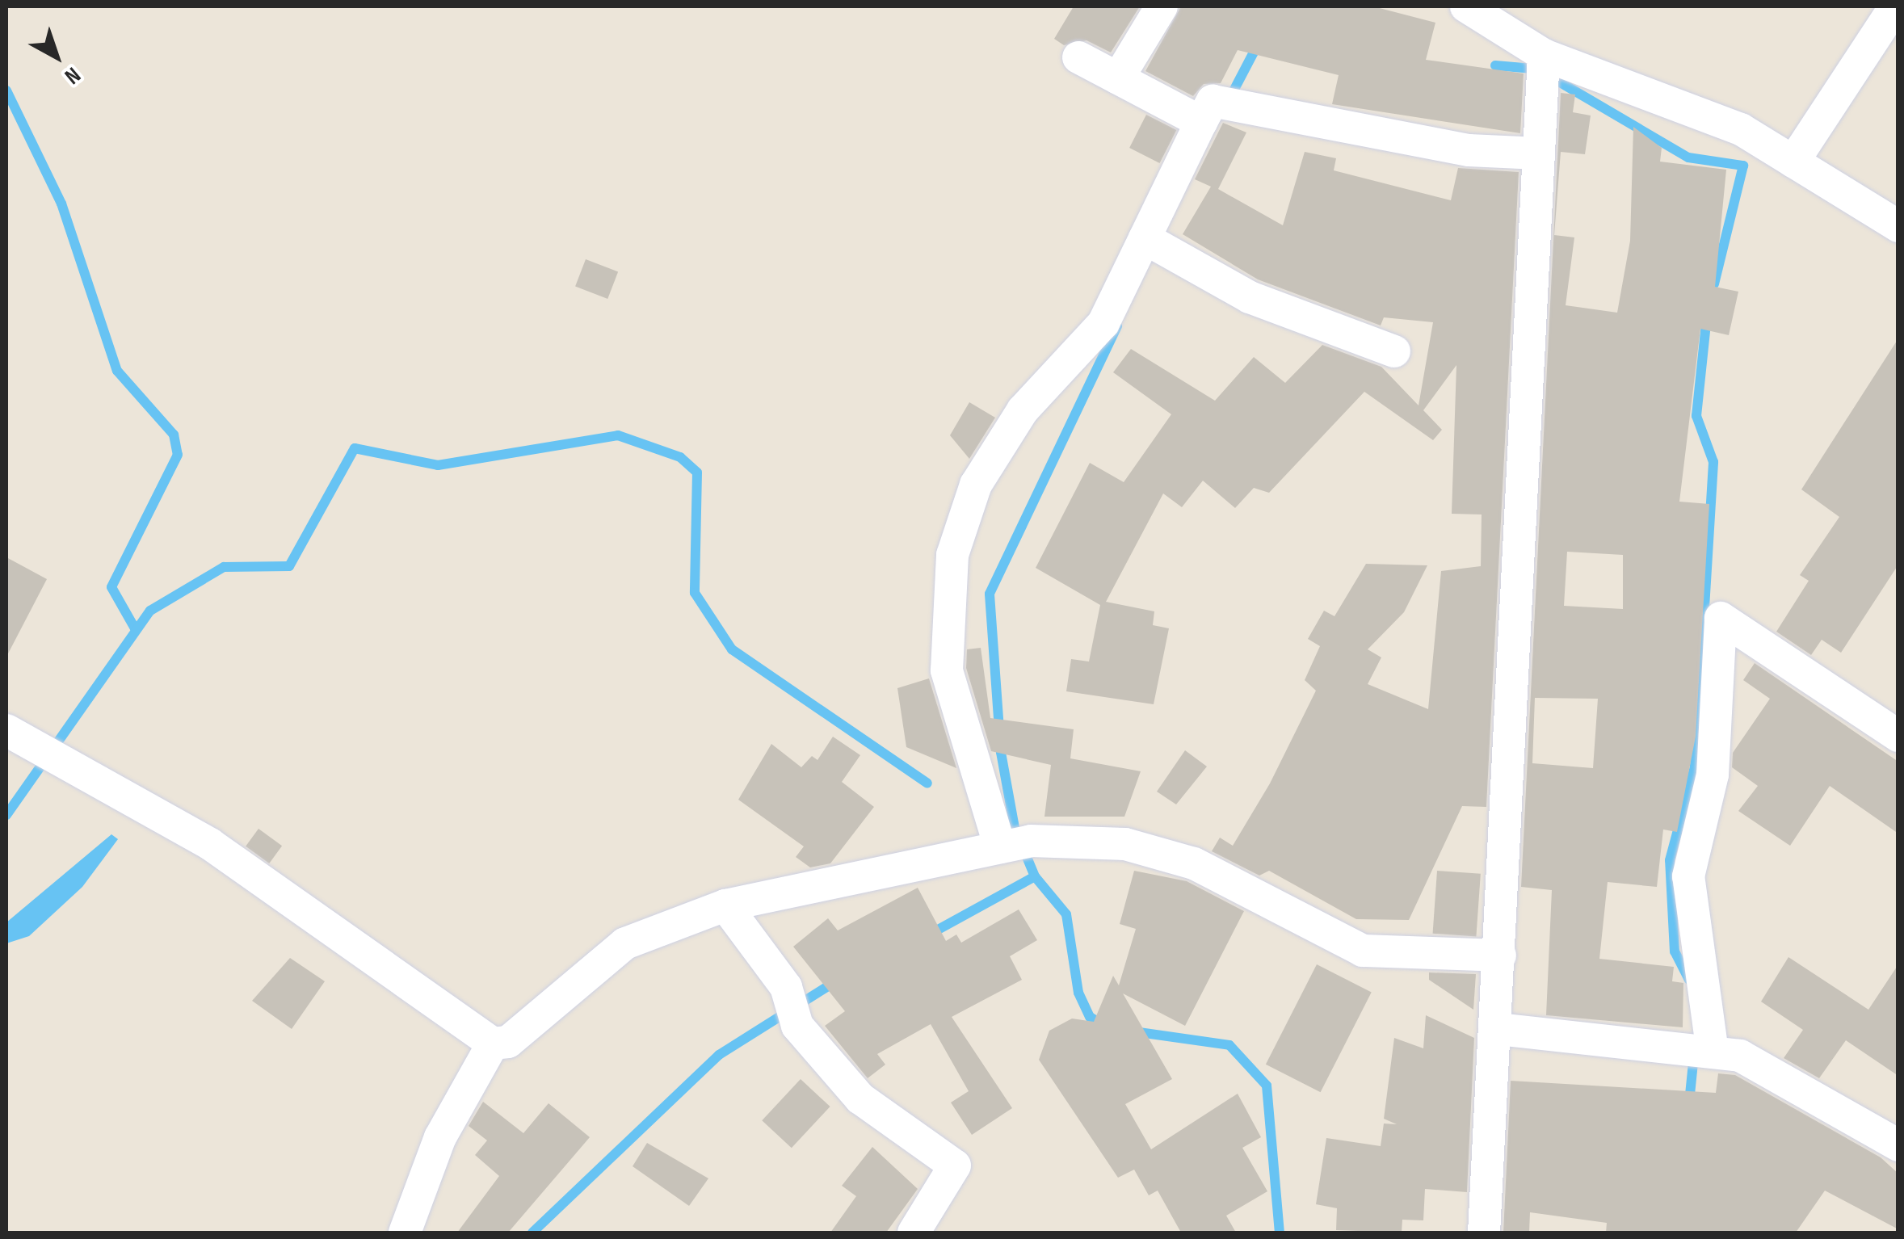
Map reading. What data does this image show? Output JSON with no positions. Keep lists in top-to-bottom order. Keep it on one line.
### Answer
{"north":"bottom right"}
